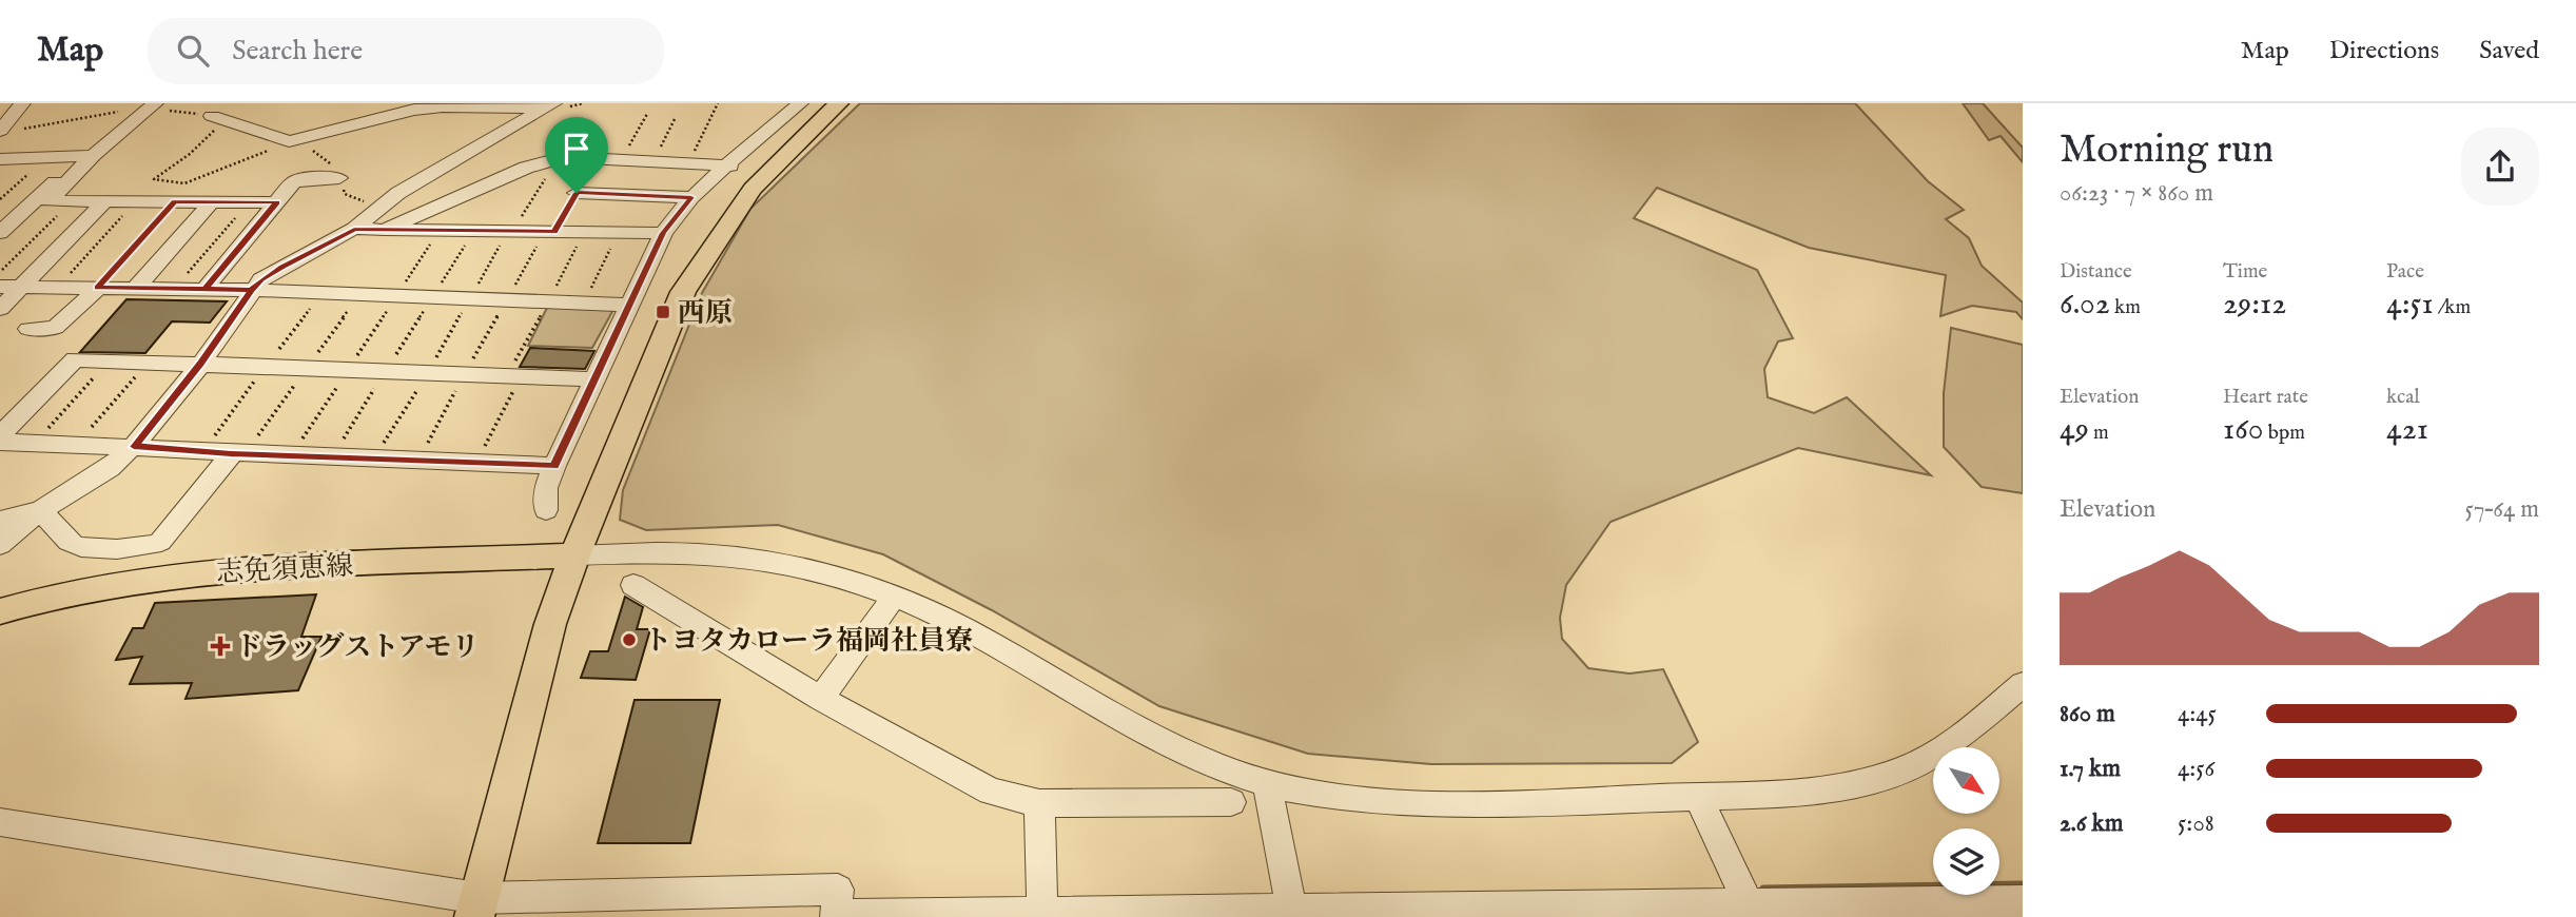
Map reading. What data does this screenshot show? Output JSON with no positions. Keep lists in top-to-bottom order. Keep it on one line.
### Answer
{"streets":{"main road":["志免須恵線"]},"places":{"transit":["西原"],"other":["トヨタカローラ福岡社員寮"],"health":["ドラッグストアモリ"]},"north":"bottom right","page":{"header":"Map","search":"Search here","nav":["Map","Directions","Saved"],"heading":["Morning run","06:23 · 7 × 860 m"],"stats":[["Distance","6.02 km"],["Time","29:12"],["Pace","4:51 /km"],["Elevation","49 m"],["Heart rate","160 bpm"],["kcal","421"]],"chart":["Elevation","57–64 m"],"list":[{"name":"860 m","note":"4:45"},{"name":"1.7 km","note":"4:56"},{"name":"2.6 km","note":"5:08"}]}}
